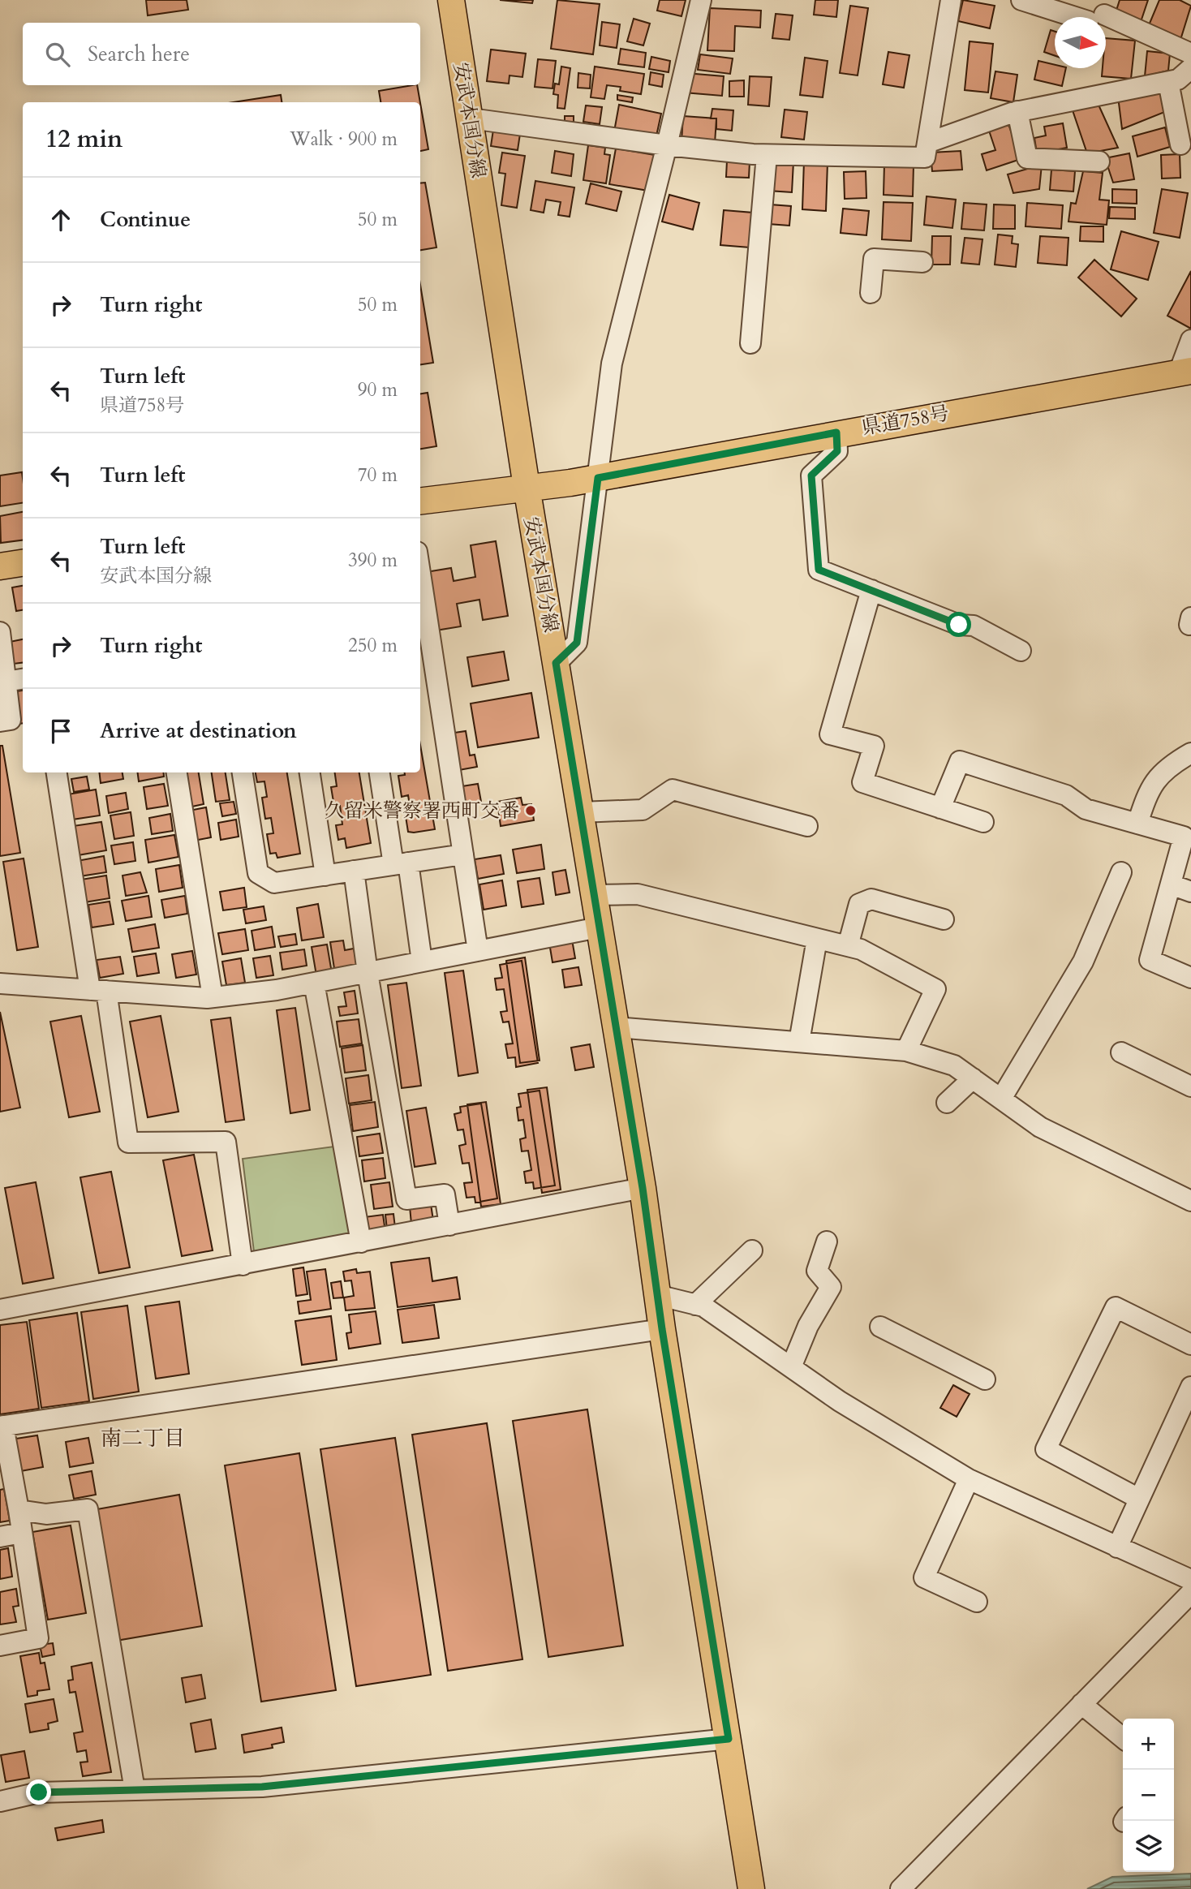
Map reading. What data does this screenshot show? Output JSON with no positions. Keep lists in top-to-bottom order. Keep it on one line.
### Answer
{"streets":{"main road":["安武本国分線","県道758号"]},"crossings":[["安武本国分線","県道758号"]],"districts":["南二丁目"],"places":["久留米警察署西町交番"],"north":"right","page":{"search":"Search here","heading":["12 min","Walk · 900 m"],"list":[["Continue","50 m"],["Turn right","50 m"],["Turn left","県道758号","90 m"],["Turn left","70 m"],["Turn left","安武本国分線","390 m"],["Turn right","250 m"],"Arrive at destination"],"map_buttons":["+","−"]}}
